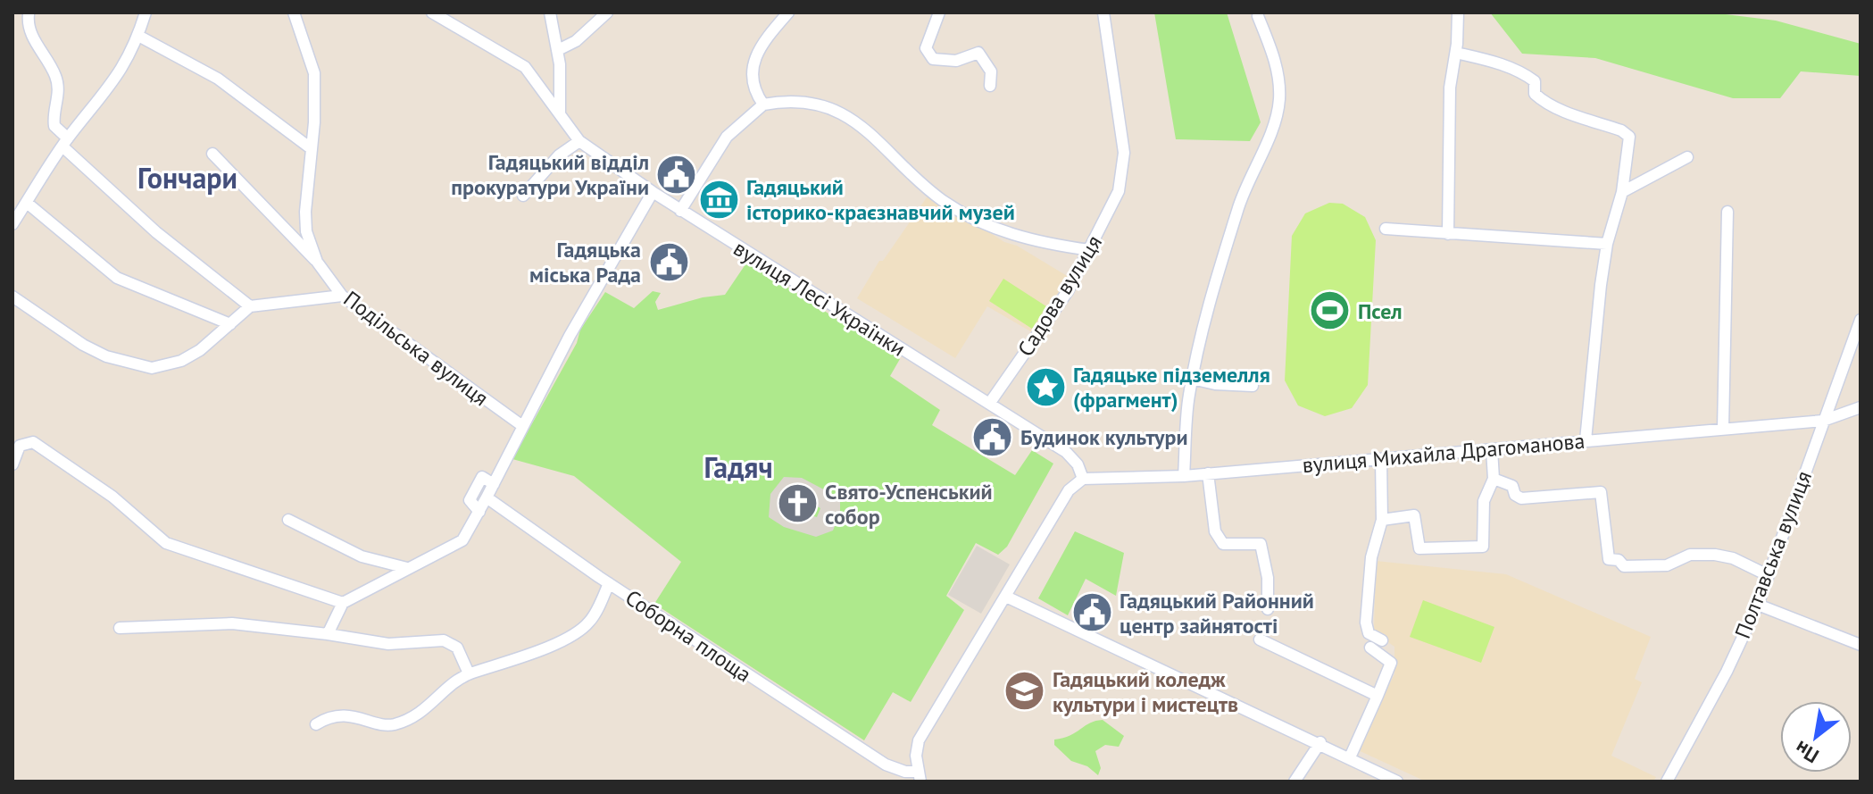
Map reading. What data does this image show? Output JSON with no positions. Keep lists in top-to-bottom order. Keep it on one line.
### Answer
{"streets":{"street":["Садова вулиця","вулиця Лесі Українки","Подільська вулиця","вулиця Михайла Драгоманова","Полтавська вулиця","Соборна площа"]},"crossings":[["Садова вулиця","вулиця Лесі Українки"],["вулиця Лесі Українки","вулиця Михайла Драгоманова"],["вулиця Лесі Українки","Соборна площа"],["вулиця Михайла Драгоманова","Полтавська вулиця"],["вулиця Михайла Драгоманова","Соборна площа"]],"districts":["Гончари","Гадяч"],"places":{"public building":["Гадяцький відділ прокуратури України","Гадяцька міська Рада","Будинок культури","Гадяцький Районний центр зайнятості"],"museum":["Гадяцький історико-краєзнавчий музей"],"sports":["Псел"],"place":["Гадяцьке підземелля (фрагмент)"],"church":["Свято-Успенський собор"],"school or university":["Гадяцький коледж культури і мистецтв"]},"north":"bottom left"}
